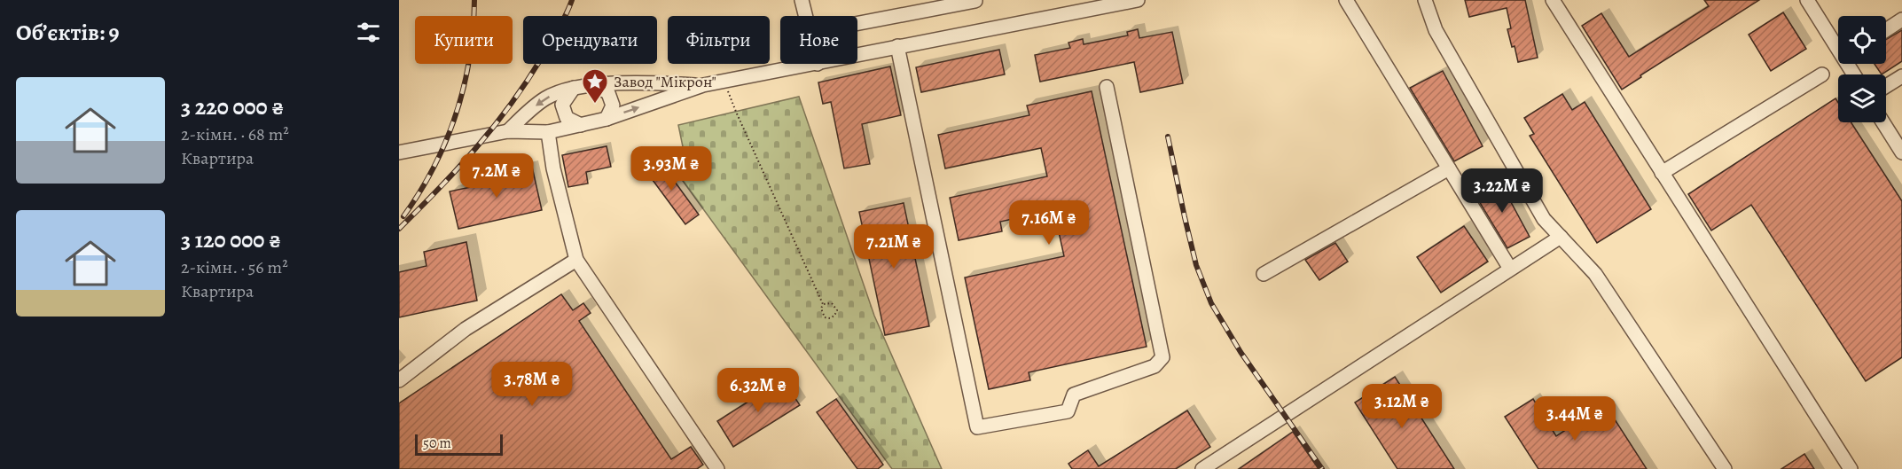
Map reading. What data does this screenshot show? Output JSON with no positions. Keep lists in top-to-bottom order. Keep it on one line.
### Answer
{"places":{"place":["Завод \"Мікрон\""]},"scale_bar":"50 m","page":{"heading":"Об’єктів: 9","chip":["Купити","Орендувати","Фільтри","Нове"],"list":[{"name":"3 220 000 ₴","note":"2-кімн. · 68 m² · Квартира"},{"name":"3 120 000 ₴","note":"2-кімн. · 56 m² · Квартира"}],"price":["3.93M ₴","7.2M ₴","3.22M ₴","7.16M ₴","7.21M ₴","3.78M ₴","6.32M ₴","3.12M ₴","3.44M ₴"],"scale":"50 m"}}
